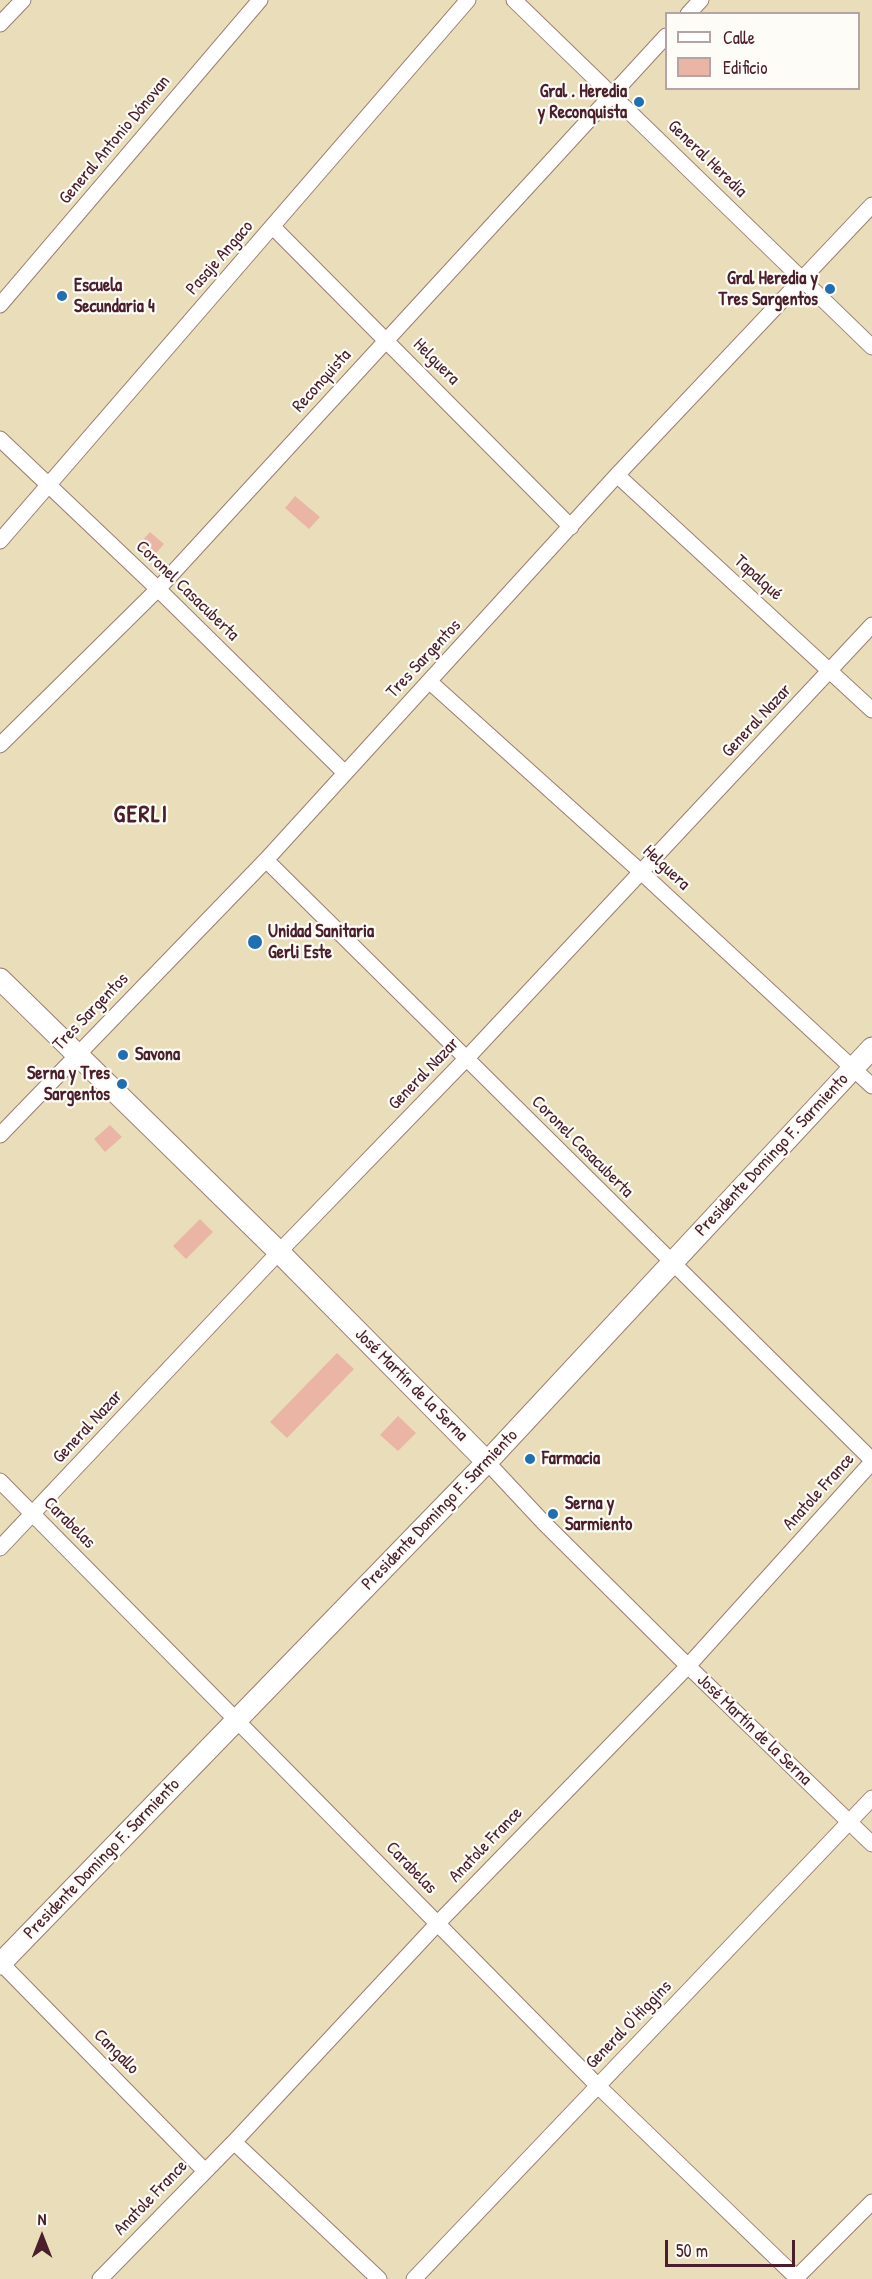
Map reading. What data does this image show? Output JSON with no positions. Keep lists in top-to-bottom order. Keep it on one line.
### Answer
{"streets":{"street":["General Antonio Dónovan","General Heredia","Pasaje Angaco","Helguera","Reconquista","Tapalqué","Coronel Casacuberta","Tres Sargentos","General Nazar","Presidente Domingo F. Sarmiento","José Martín de la Serna","Anatole France","Carabelas","General O'Higgins","Cangallo"]},"crossings":[["General Heredia","Reconquista"],["General Heredia","Tres Sargentos"],["Pasaje Angaco","Helguera"],["Pasaje Angaco","Coronel Casacuberta"],["Helguera","Reconquista"],["Helguera","Tres Sargentos"],["Helguera","General Nazar"],["Helguera","Presidente Domingo F. Sarmiento"],["Reconquista","Coronel Casacuberta"],["Tapalqué","Tres Sargentos"],["Tapalqué","General Nazar"],["Coronel Casacuberta","Tres Sargentos"],["Coronel Casacuberta","General Nazar"],["Coronel Casacuberta","Presidente Domingo F. Sarmiento"],["Coronel Casacuberta","Anatole France"],["Tres Sargentos","José Martín de la Serna"],["General Nazar","José Martín de la Serna"],["General Nazar","Carabelas"],["Presidente Domingo F. Sarmiento","José Martín de la Serna"],["Presidente Domingo F. Sarmiento","Carabelas"],["Presidente Domingo F. Sarmiento","Cangallo"],["José Martín de la Serna","Anatole France"],["José Martín de la Serna","General O'Higgins"],["Anatole France","Carabelas"],["Anatole France","Cangallo"],["Carabelas","General O'Higgins"]],"districts":["GERLI"],"places":["Gral . Heredia y Reconquista","Gral Heredia y Tres Sargentos","Escuela Secundaria 4","Unidad Sanitaria Gerli Este","Savona","Serna y Tres Sargentos","Farmacia","Serna y Sarmiento"],"legend":["Calle","Edificio"],"scale_bar":"50 m","north":"top"}
